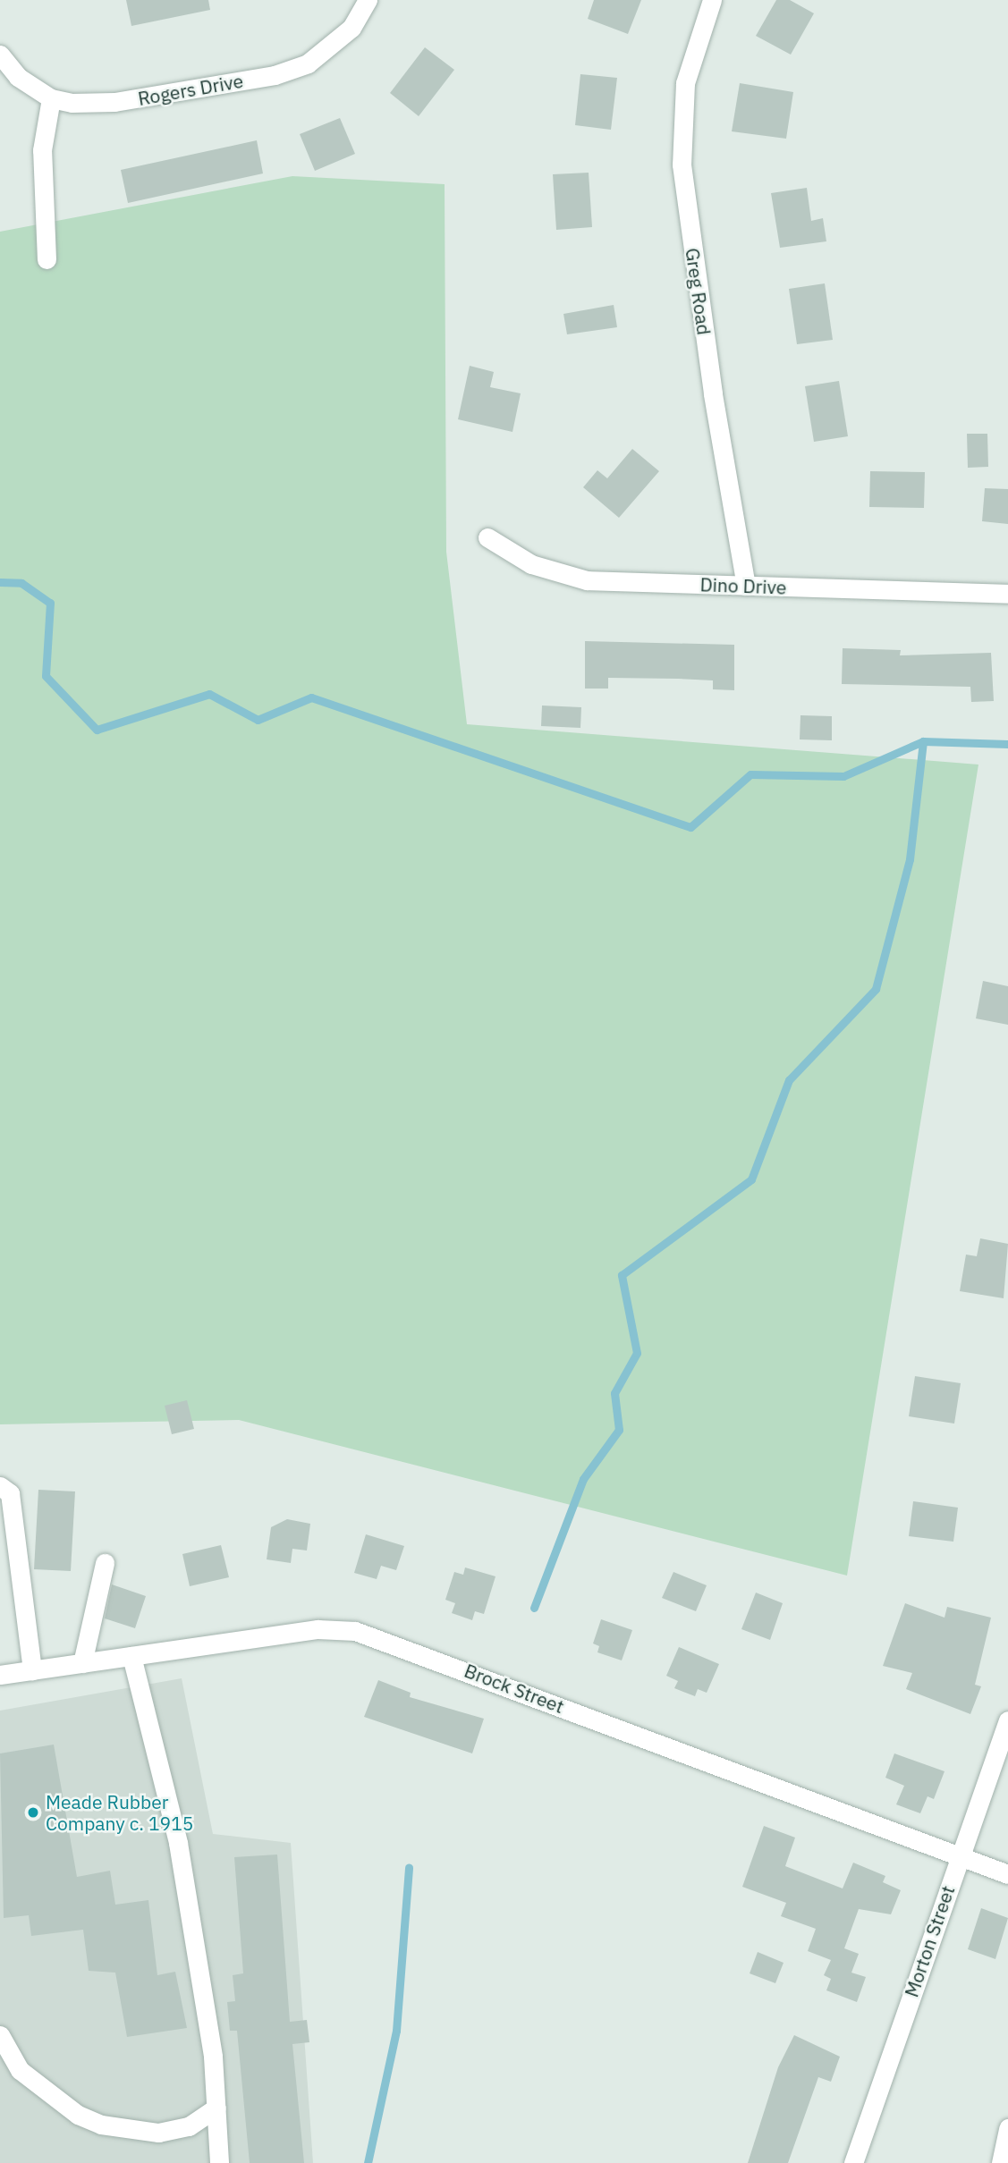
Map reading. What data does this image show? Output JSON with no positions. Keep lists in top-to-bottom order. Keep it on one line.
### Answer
{"streets":{"street":["Rogers Drive","Greg Road","Dino Drive","Brock Street","Morton Street"]},"crossings":[["Greg Road","Dino Drive"],["Brock Street","Morton Street"]],"places":["Meade Rubber Company c. 1915"]}
